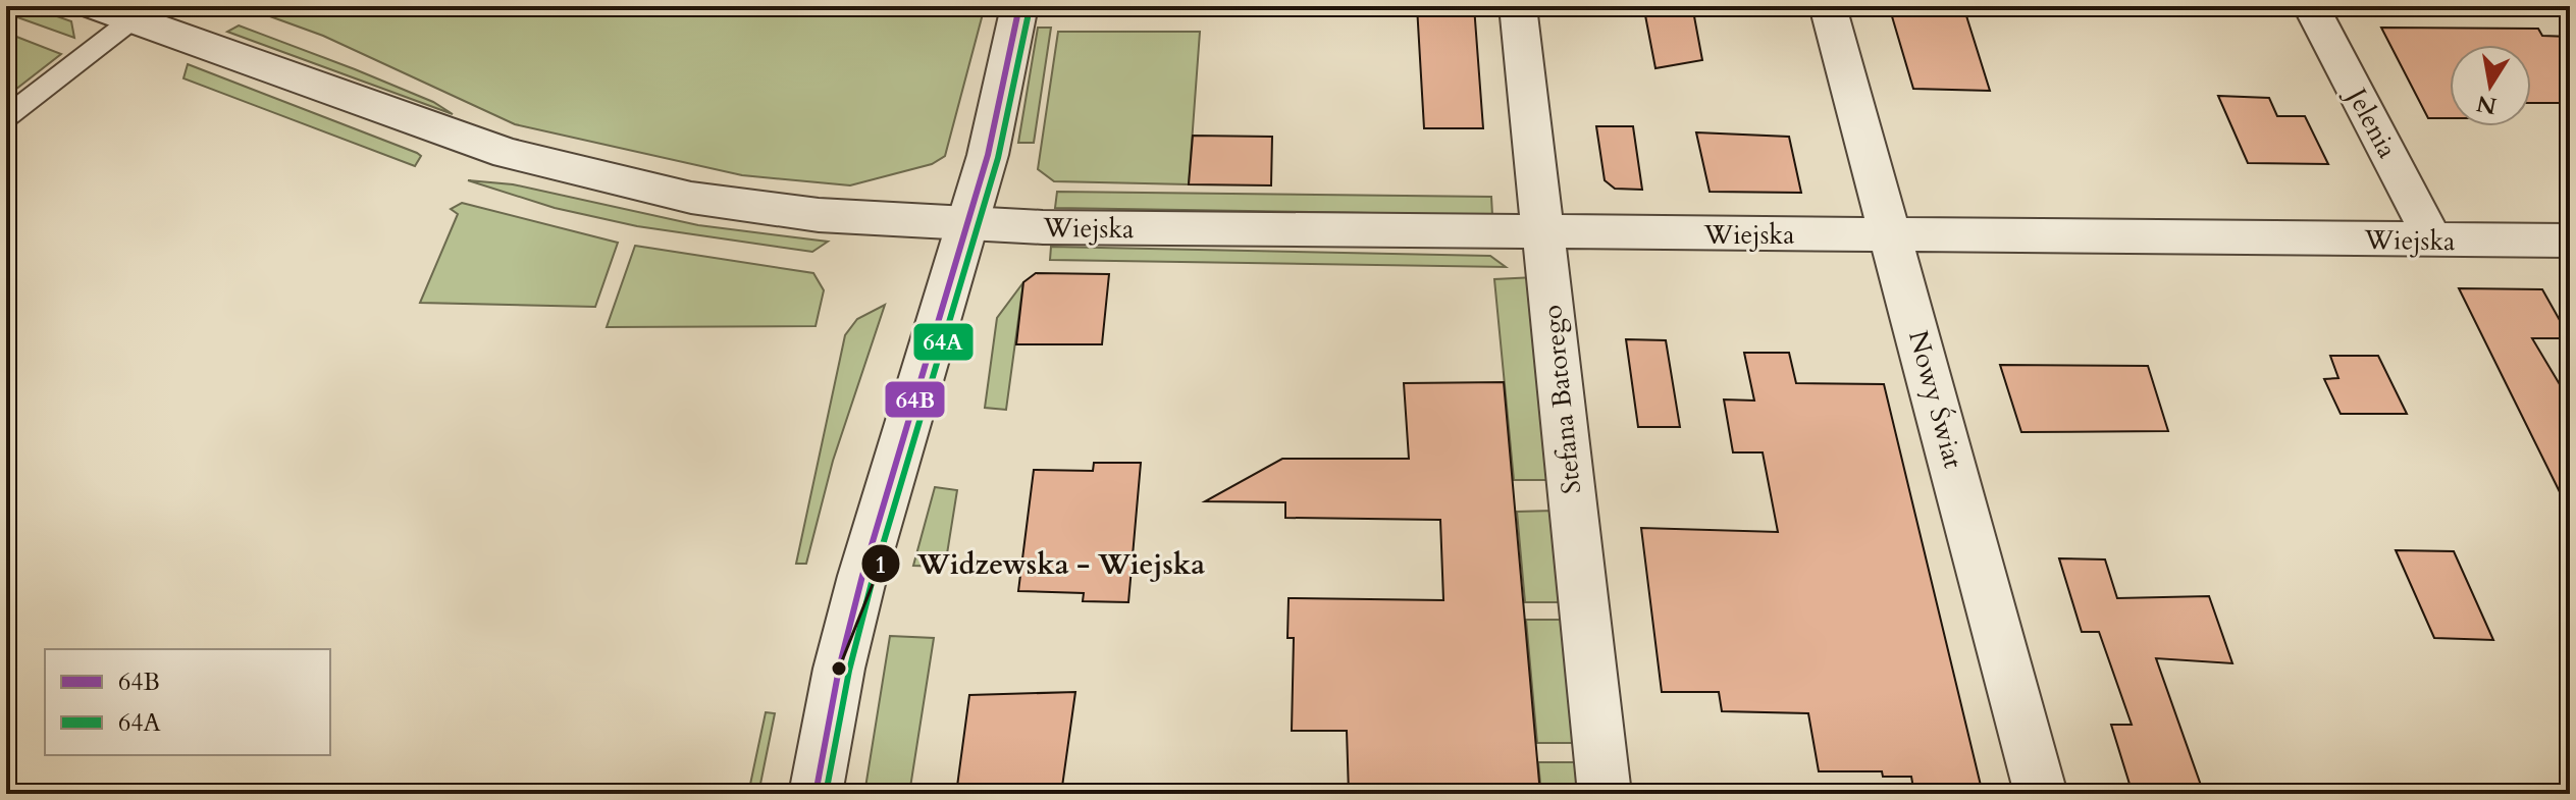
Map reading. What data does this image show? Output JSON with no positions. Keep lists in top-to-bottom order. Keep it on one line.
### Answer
{"streets":{"street":["Jelenia","Wiejska","Stefana Batorego","Nowy Świat"]},"crossings":[["Jelenia","Wiejska"],["Wiejska","Stefana Batorego"],["Wiejska","Nowy Świat"]],"places":["Widzewska - Wiejska"],"lines":["transit line 64B","transit line 64A"],"legend":["64B","64A"],"north":"bottom"}
